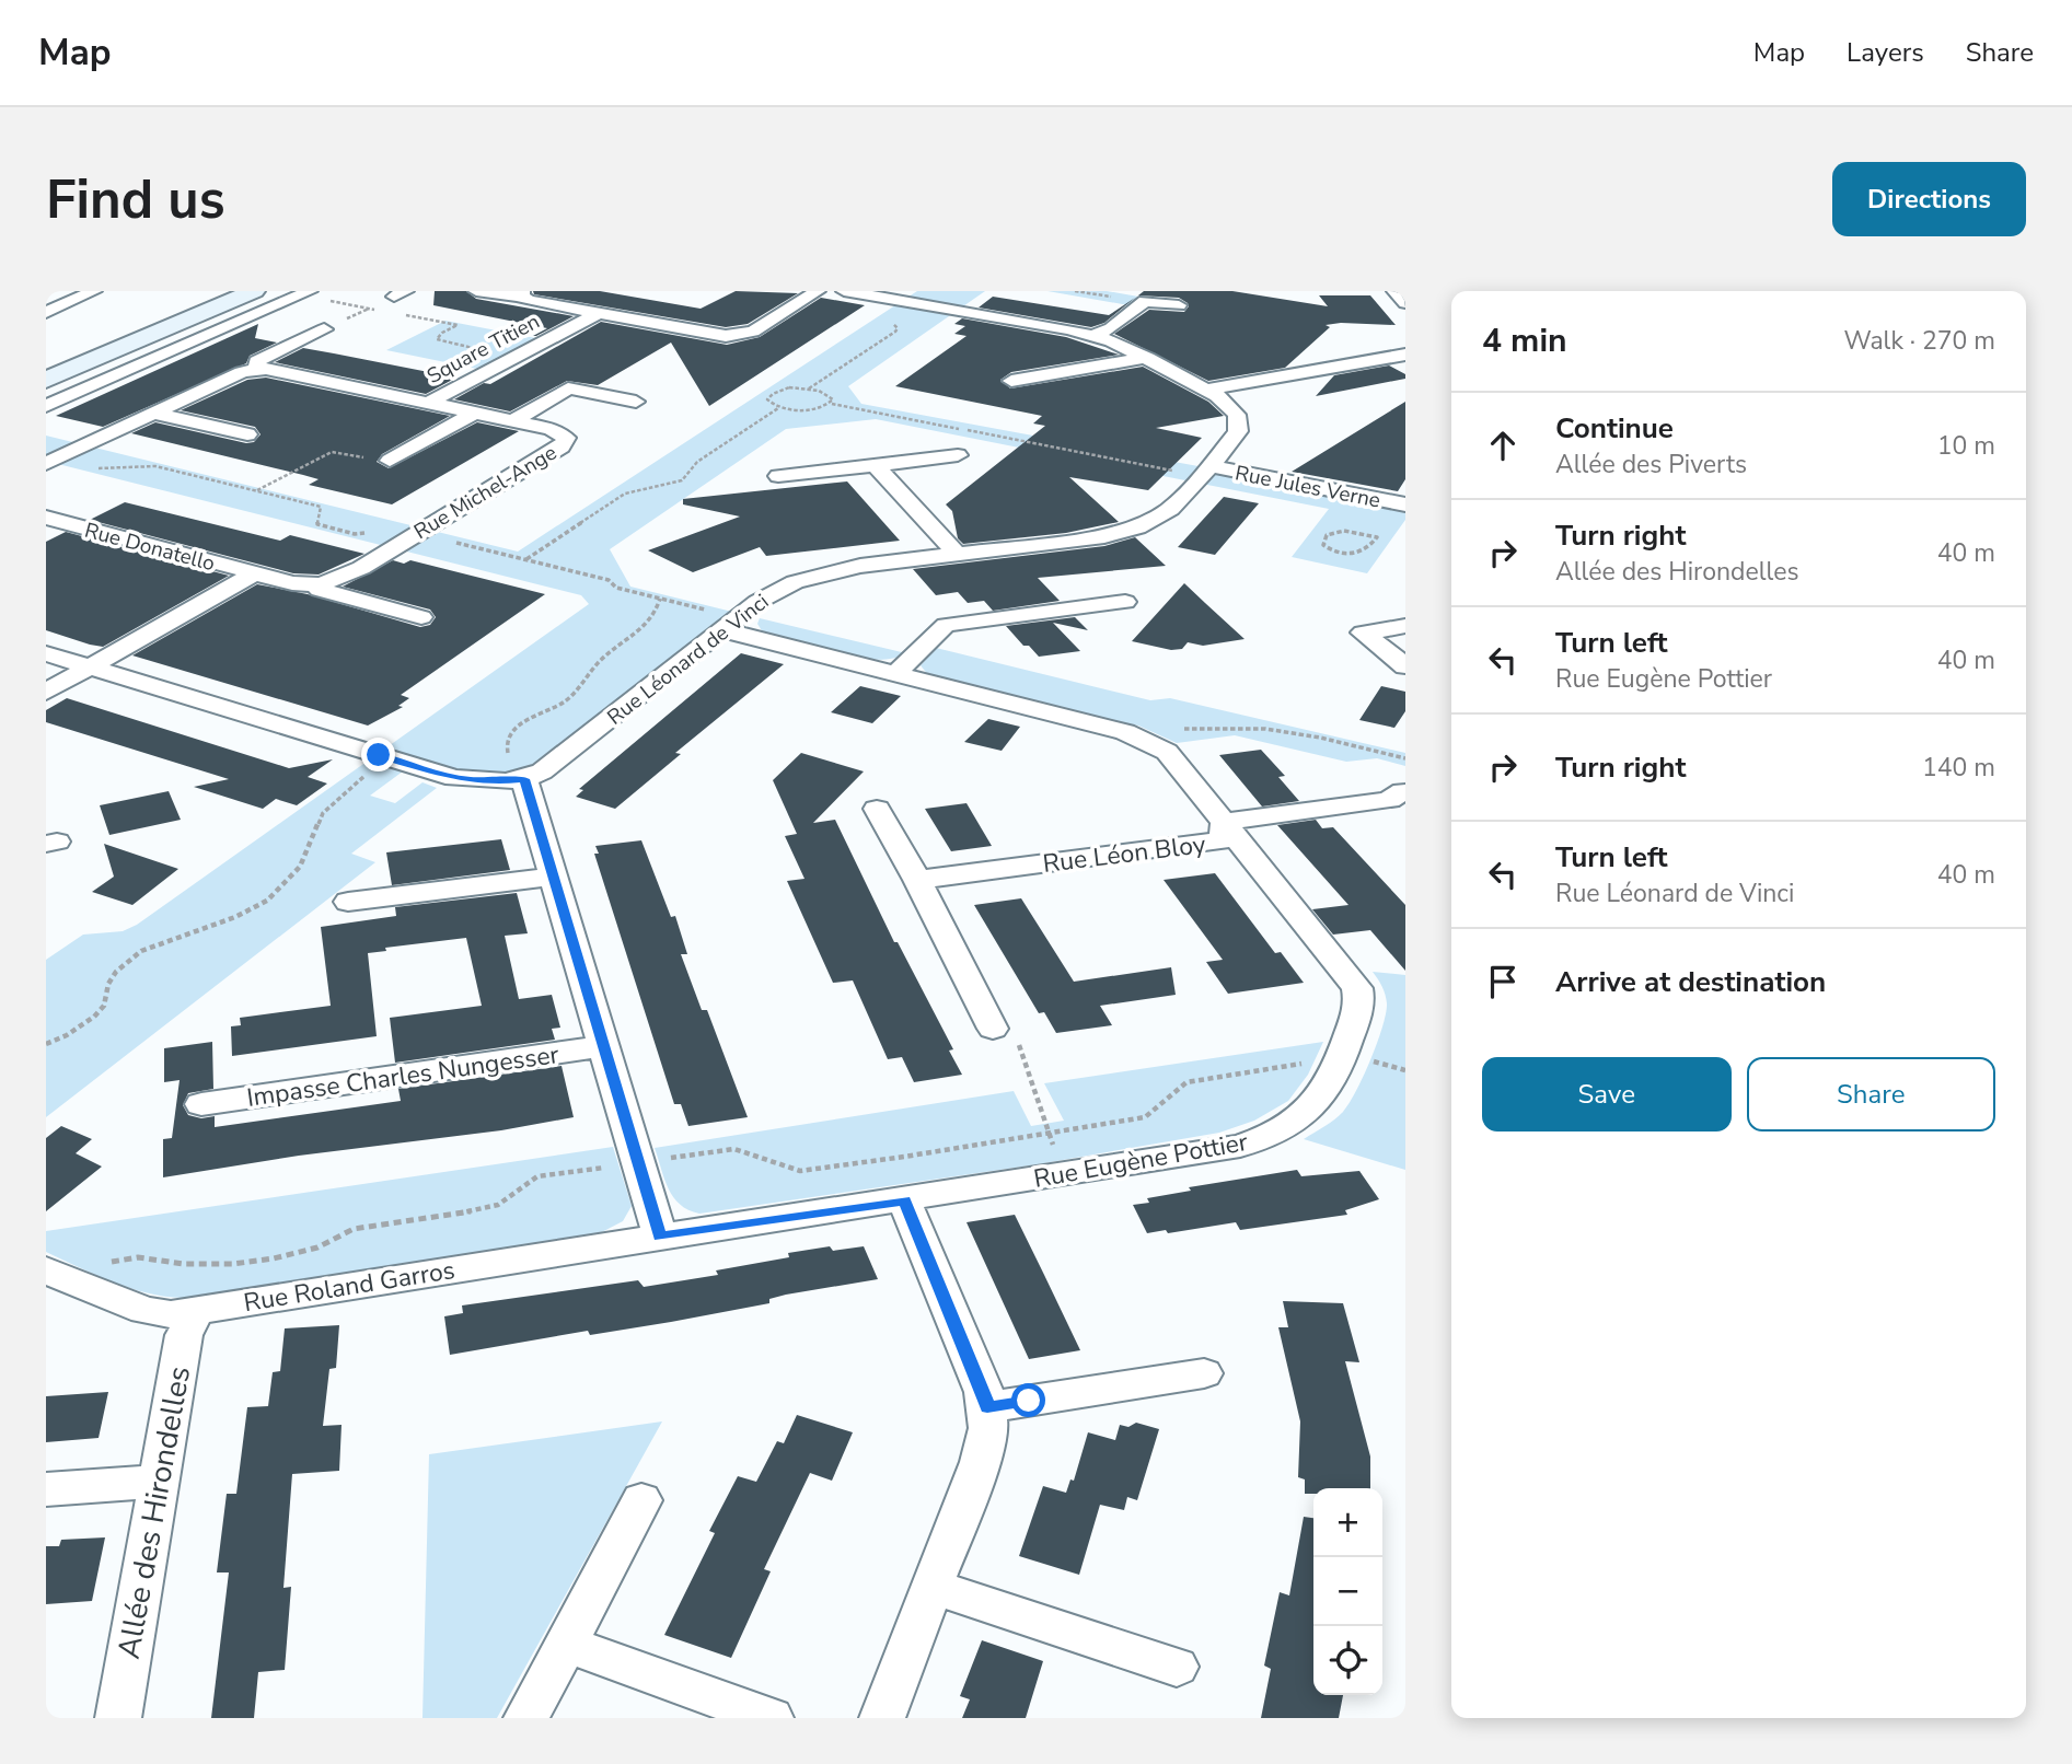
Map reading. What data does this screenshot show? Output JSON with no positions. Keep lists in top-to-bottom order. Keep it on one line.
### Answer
{"streets":{"street":["Square Titien","Rue Jules Verne","Rue Michel-Ange","Rue Donatello","Rue Léonard de Vinci","Rue Léon Bloy","Impasse Charles Nungesser","Rue Eugène Pottier","Rue Roland Garros","Allée des Hirondelles"]},"crossings":[["Square Titien","Rue Michel-Ange"],["Rue Jules Verne","Rue Léonard de Vinci"],["Rue Michel-Ange","Rue Donatello"],["Rue Léonard de Vinci","Rue Eugène Pottier"],["Rue Léon Bloy","Rue Eugène Pottier"],["Rue Eugène Pottier","Rue Roland Garros"],["Rue Roland Garros","Allée des Hirondelles"]],"page":{"header":"Map","nav":["Map","Layers","Share"],"buttons":["Directions",["Save","Share"]],"title":"Find us","heading":["4 min","Walk · 270 m"],"list":[["Continue","Allée des Piverts","10 m"],["Turn right","Allée des Hirondelles","40 m"],["Turn left","Rue Eugène Pottier","40 m"],["Turn right","140 m"],["Turn left","Rue Léonard de Vinci","40 m"],"Arrive at destination"],"map_buttons":["+","−"]}}
